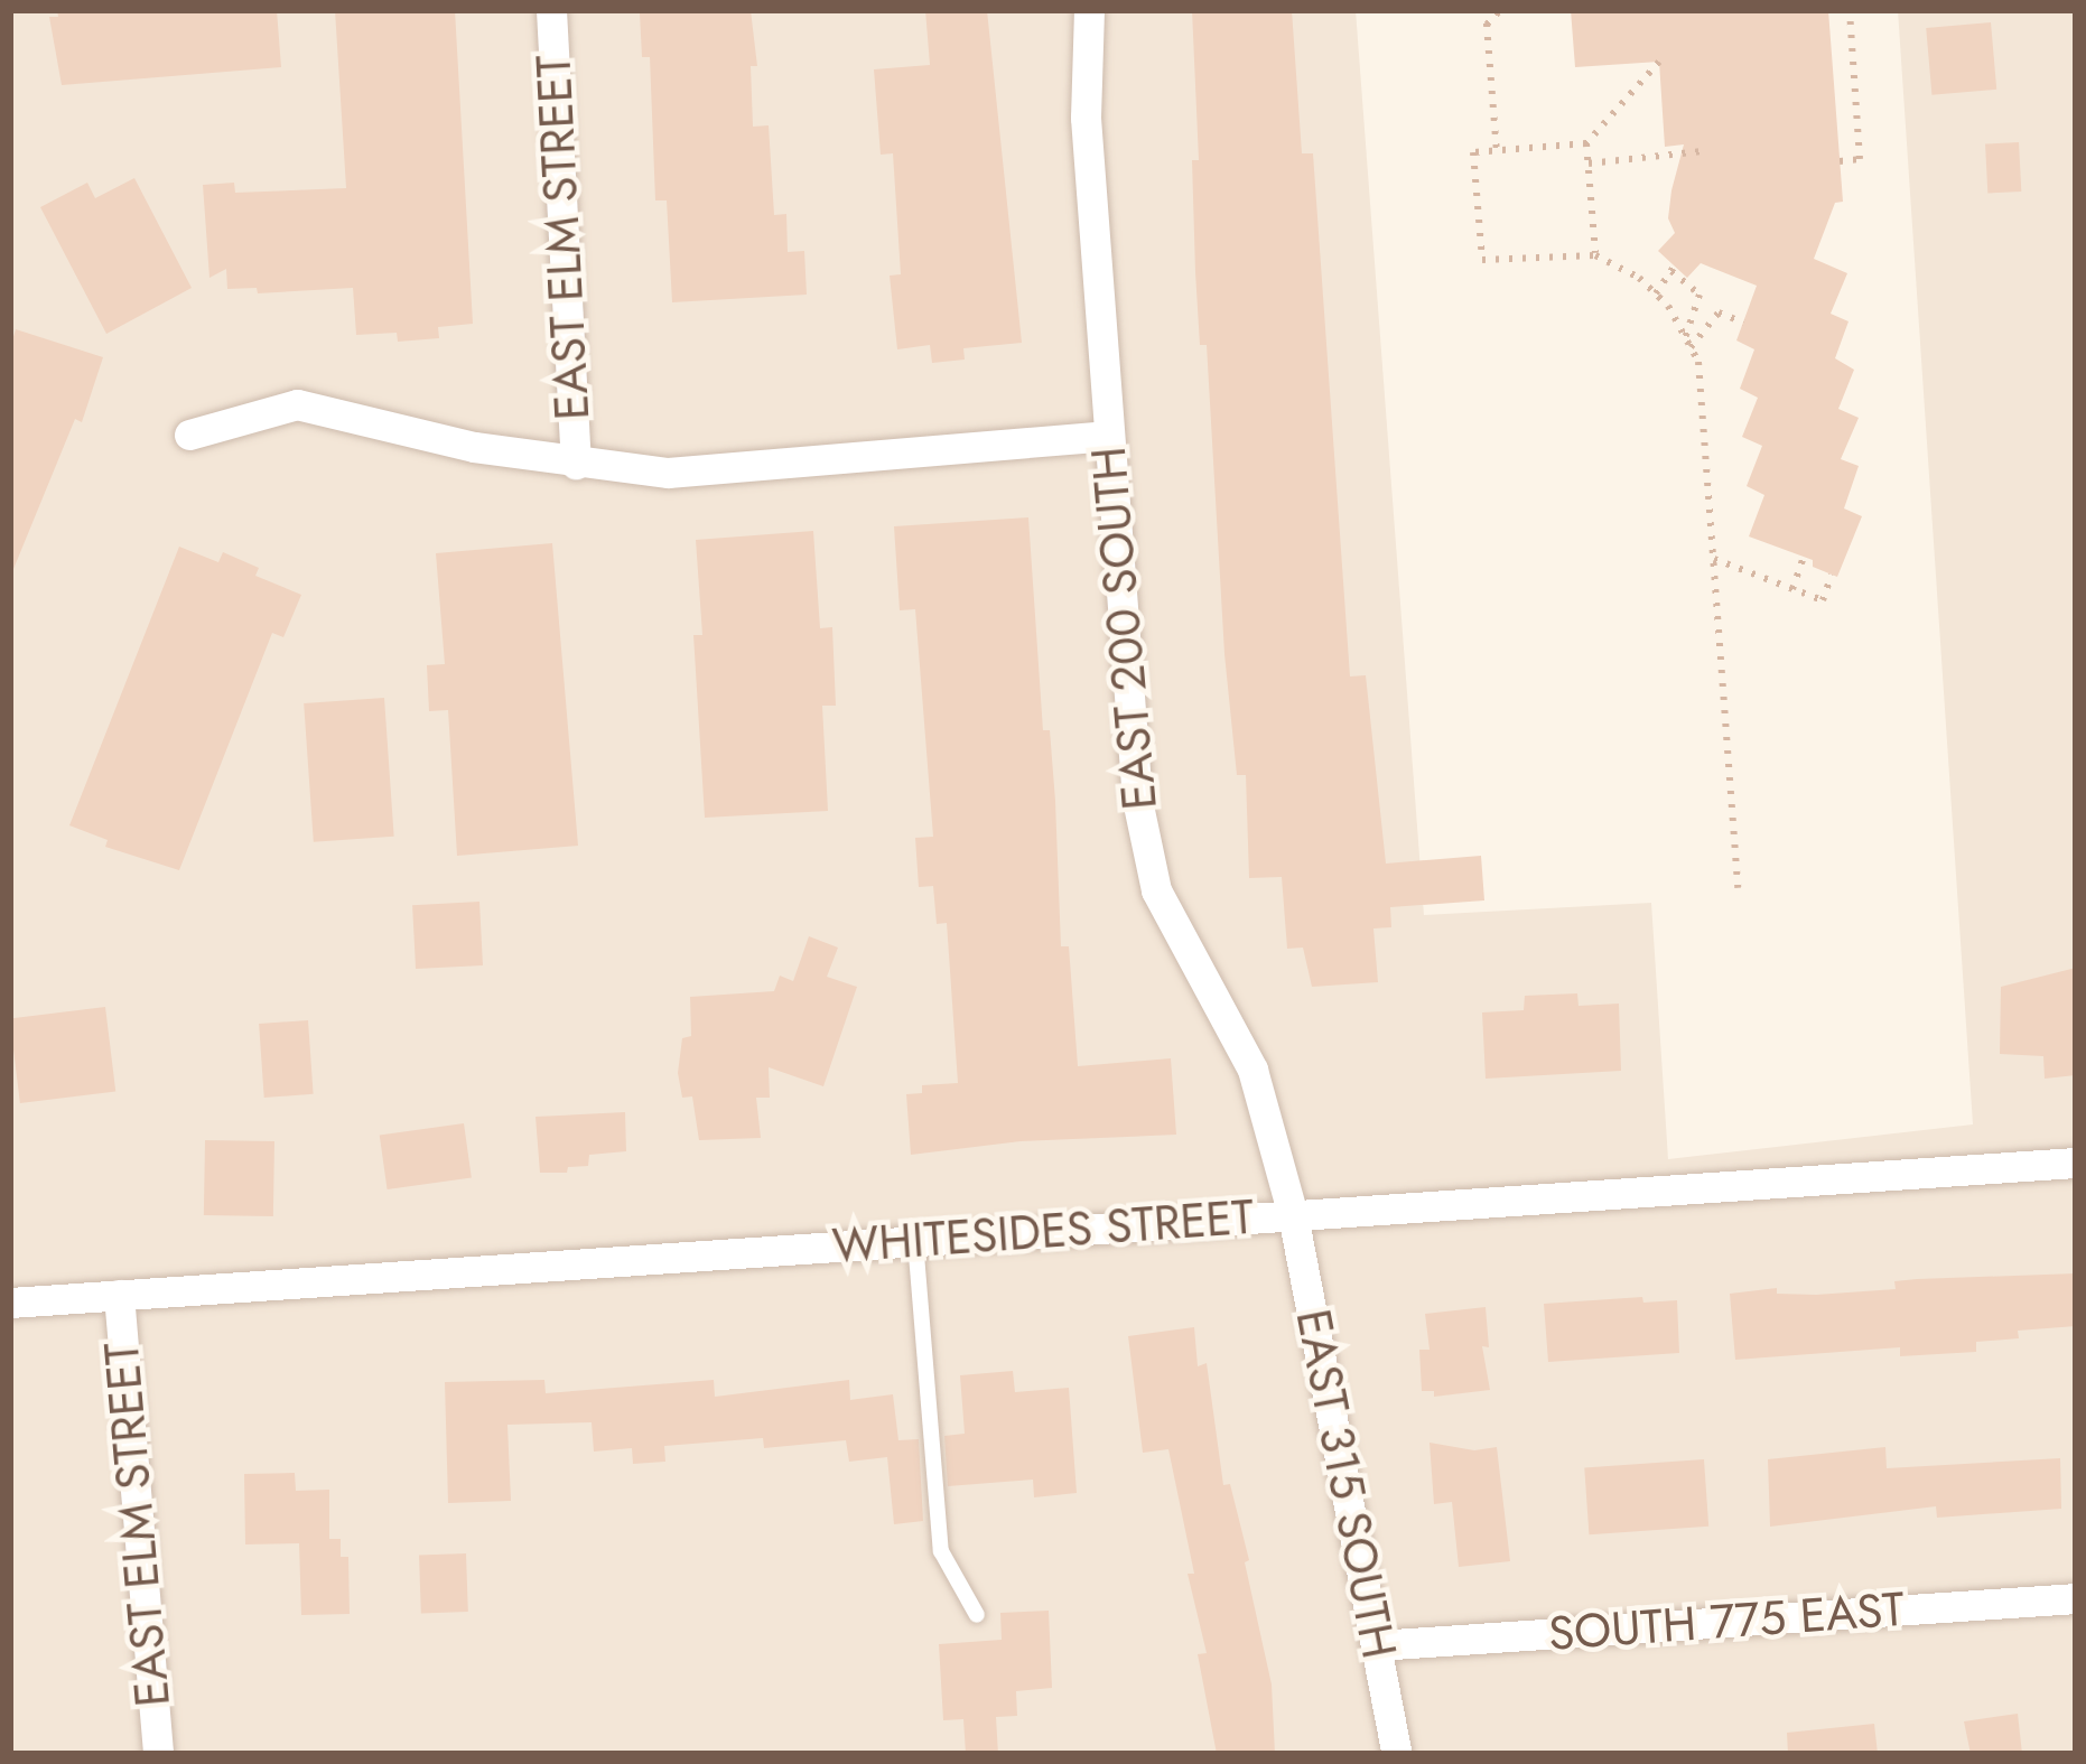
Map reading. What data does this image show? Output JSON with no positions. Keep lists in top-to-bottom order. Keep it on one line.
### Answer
{"streets":{"street":["EAST ELM STREET","EAST 200 SOUTH","WHITESIDES STREET","EAST 315 SOUTH","SOUTH 775 EAST"]},"crossings":[["EAST ELM STREET","WHITESIDES STREET"],["EAST 200 SOUTH","WHITESIDES STREET"],["EAST 200 SOUTH","EAST 315 SOUTH"],["WHITESIDES STREET","EAST 315 SOUTH"],["EAST 315 SOUTH","SOUTH 775 EAST"]]}
